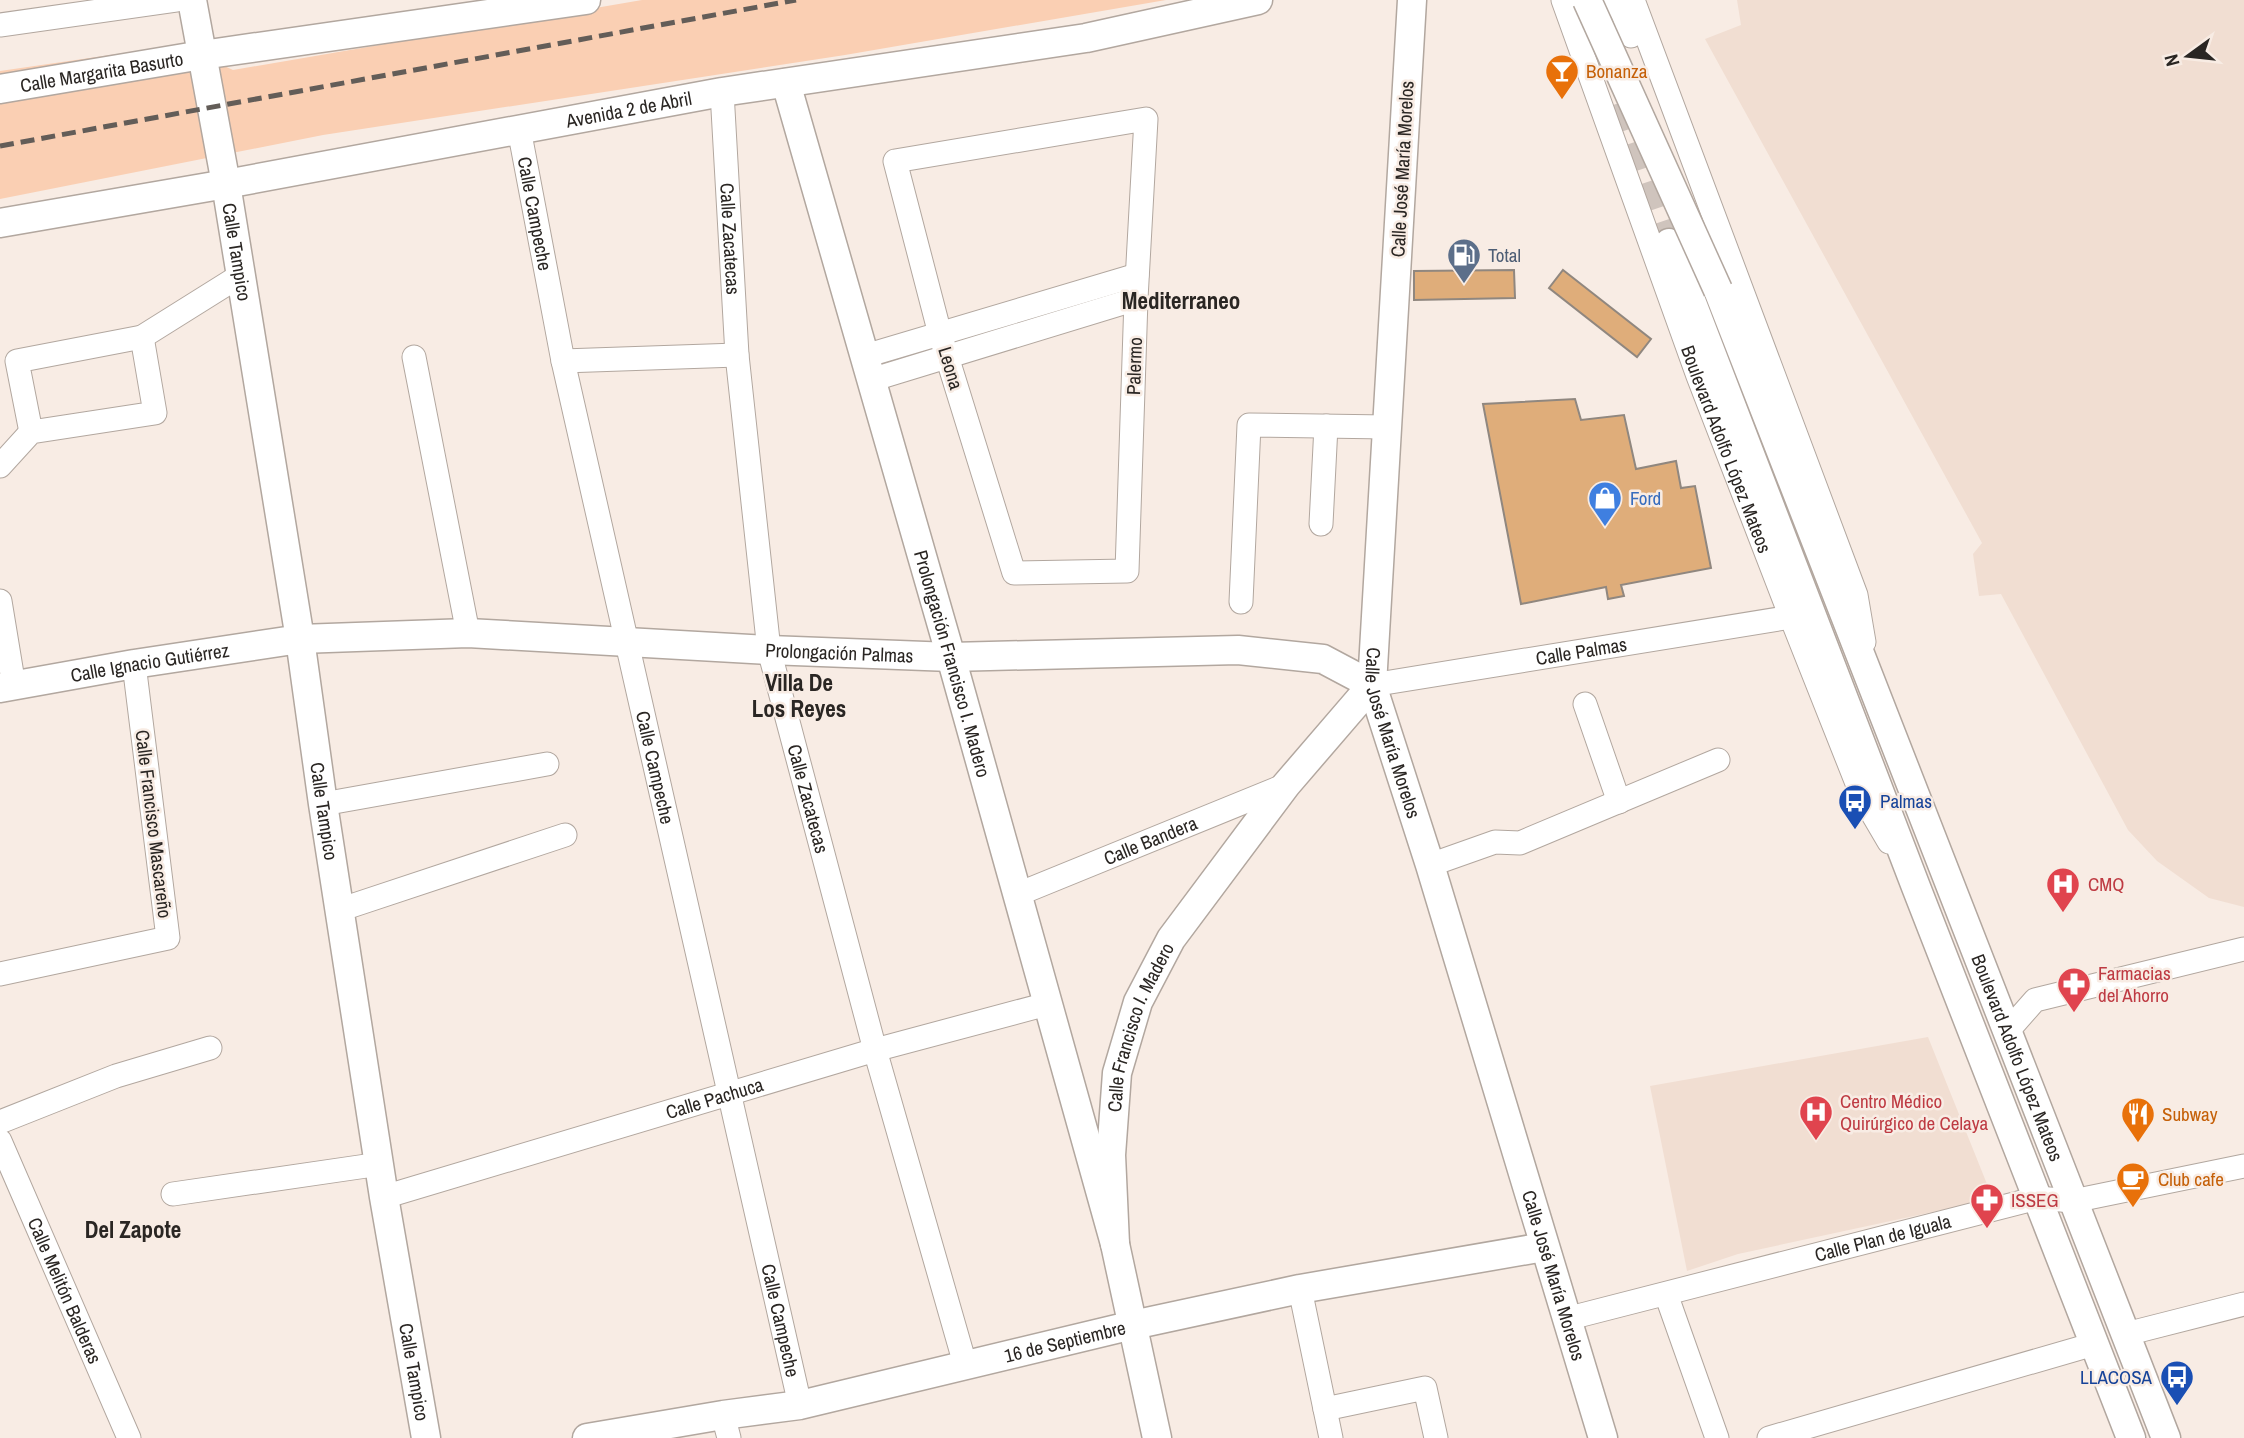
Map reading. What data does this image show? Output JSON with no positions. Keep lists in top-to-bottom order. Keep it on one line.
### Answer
{"streets":{"main road":["Calle Margarita Basurto","Avenida 2 de Abril","Calle José María Morelos","Calle Tampico","Boulevard Adolfo López Mateos","Prolongación Palmas","Calle Ignacio Gutiérrez","Prolongación Francisco I. Madero","Calle Francisco I. Madero","16 de Septiembre"],"street":["Calle Campeche","Calle Zacatecas","Palermo","Leona","Calle Palmas","Calle Francisco Mascareño","Calle Bandera","Calle Pachuca","Calle Plan de Iguala","Calle Melitón Balderas"]},"crossings":[["Calle Margarita Basurto","Calle Tampico"],["Avenida 2 de Abril","Calle Campeche"],["Avenida 2 de Abril","Calle Zacatecas"],["Avenida 2 de Abril","Calle Tampico"],["Avenida 2 de Abril","Prolongación Francisco I. Madero"],["Calle José María Morelos","Calle Palmas"],["Calle José María Morelos","Prolongación Palmas"],["Calle José María Morelos","Calle Francisco I. Madero"],["Calle José María Morelos","Calle Plan de Iguala"],["Calle José María Morelos","16 de Septiembre"],["Calle Campeche","Prolongación Palmas"],["Calle Campeche","Calle Pachuca"],["Calle Campeche","16 de Septiembre"],["Calle Zacatecas","Prolongación Palmas"],["Calle Zacatecas","Calle Pachuca"],["Calle Zacatecas","16 de Septiembre"],["Calle Tampico","Prolongación Palmas"],["Calle Tampico","Calle Ignacio Gutiérrez"],["Calle Tampico","Calle Pachuca"],["Palermo","Leona"],["Boulevard Adolfo López Mateos","Calle Palmas"],["Boulevard Adolfo López Mateos","Calle Plan de Iguala"],["Calle Palmas","Prolongación Palmas"],["Calle Palmas","Calle Francisco I. Madero"],["Prolongación Palmas","Calle Ignacio Gutiérrez"],["Prolongación Palmas","Prolongación Francisco I. Madero"],["Prolongación Palmas","Calle Francisco I. Madero"],["Calle Ignacio Gutiérrez","Calle Francisco Mascareño"],["Prolongación Francisco I. Madero","Calle Bandera"],["Prolongación Francisco I. Madero","Calle Francisco I. Madero"],["Prolongación Francisco I. Madero","Calle Pachuca"],["Calle Bandera","Calle Francisco I. Madero"],["Calle Francisco I. Madero","16 de Septiembre"]],"districts":["Mediterraneo","Villa De Los Reyes","Del Zapote"],"places":{"bar":["Bonanza"],"fuel station":["Total"],"shop":["Ford"],"bus stop":["Palmas","LLACOSA"],"hospital":["CMQ","Centro Médico Quirúrgico de Celaya"],"pharmacy":["Farmacias del Ahorro","ISSEG"],"restaurant":["Subway"],"cafe":["Club cafe"]},"north":"left"}
